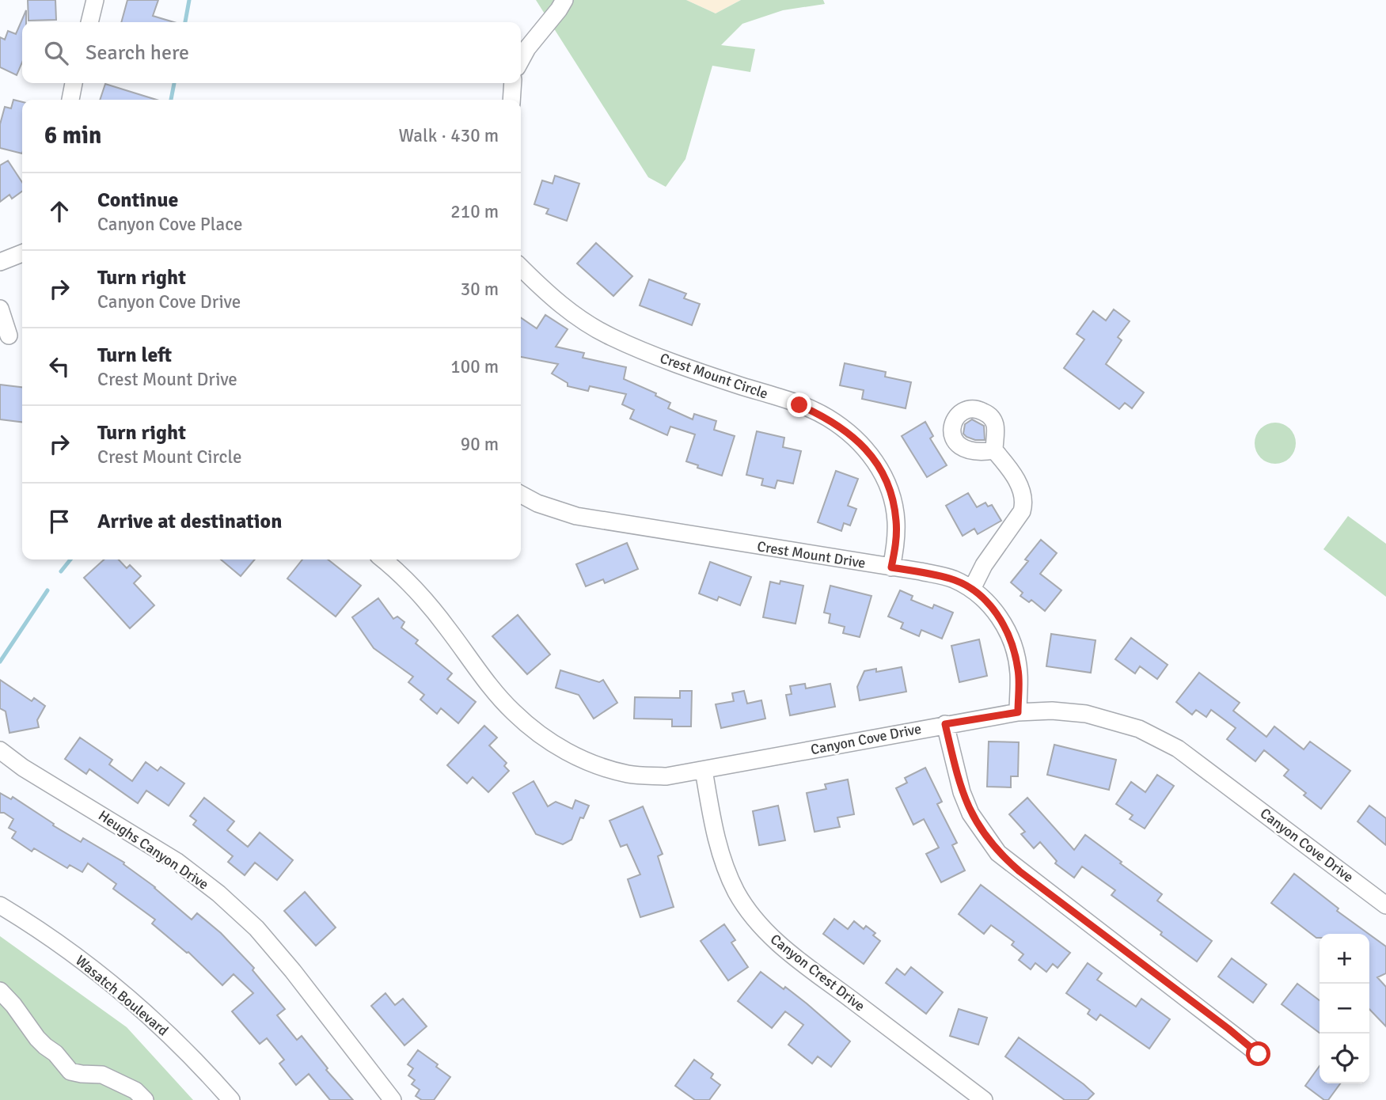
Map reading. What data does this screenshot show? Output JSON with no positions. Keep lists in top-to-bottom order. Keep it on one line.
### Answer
{"streets":{"street":["Crest Mount Circle","Crest Mount Drive","Canyon Cove Drive","Heughs Canyon Drive","Canyon Crest Drive","Wasatch Boulevard"]},"crossings":[["Crest Mount Circle","Crest Mount Drive"],["Crest Mount Drive","Canyon Cove Drive"],["Canyon Cove Drive","Canyon Crest Drive"]],"page":{"search":"Search here","heading":["6 min","Walk · 430 m"],"list":[["Continue","Canyon Cove Place","210 m"],["Turn right","Canyon Cove Drive","30 m"],["Turn left","Crest Mount Drive","100 m"],["Turn right","Crest Mount Circle","90 m"],"Arrive at destination"],"map_buttons":["+","−"]}}
